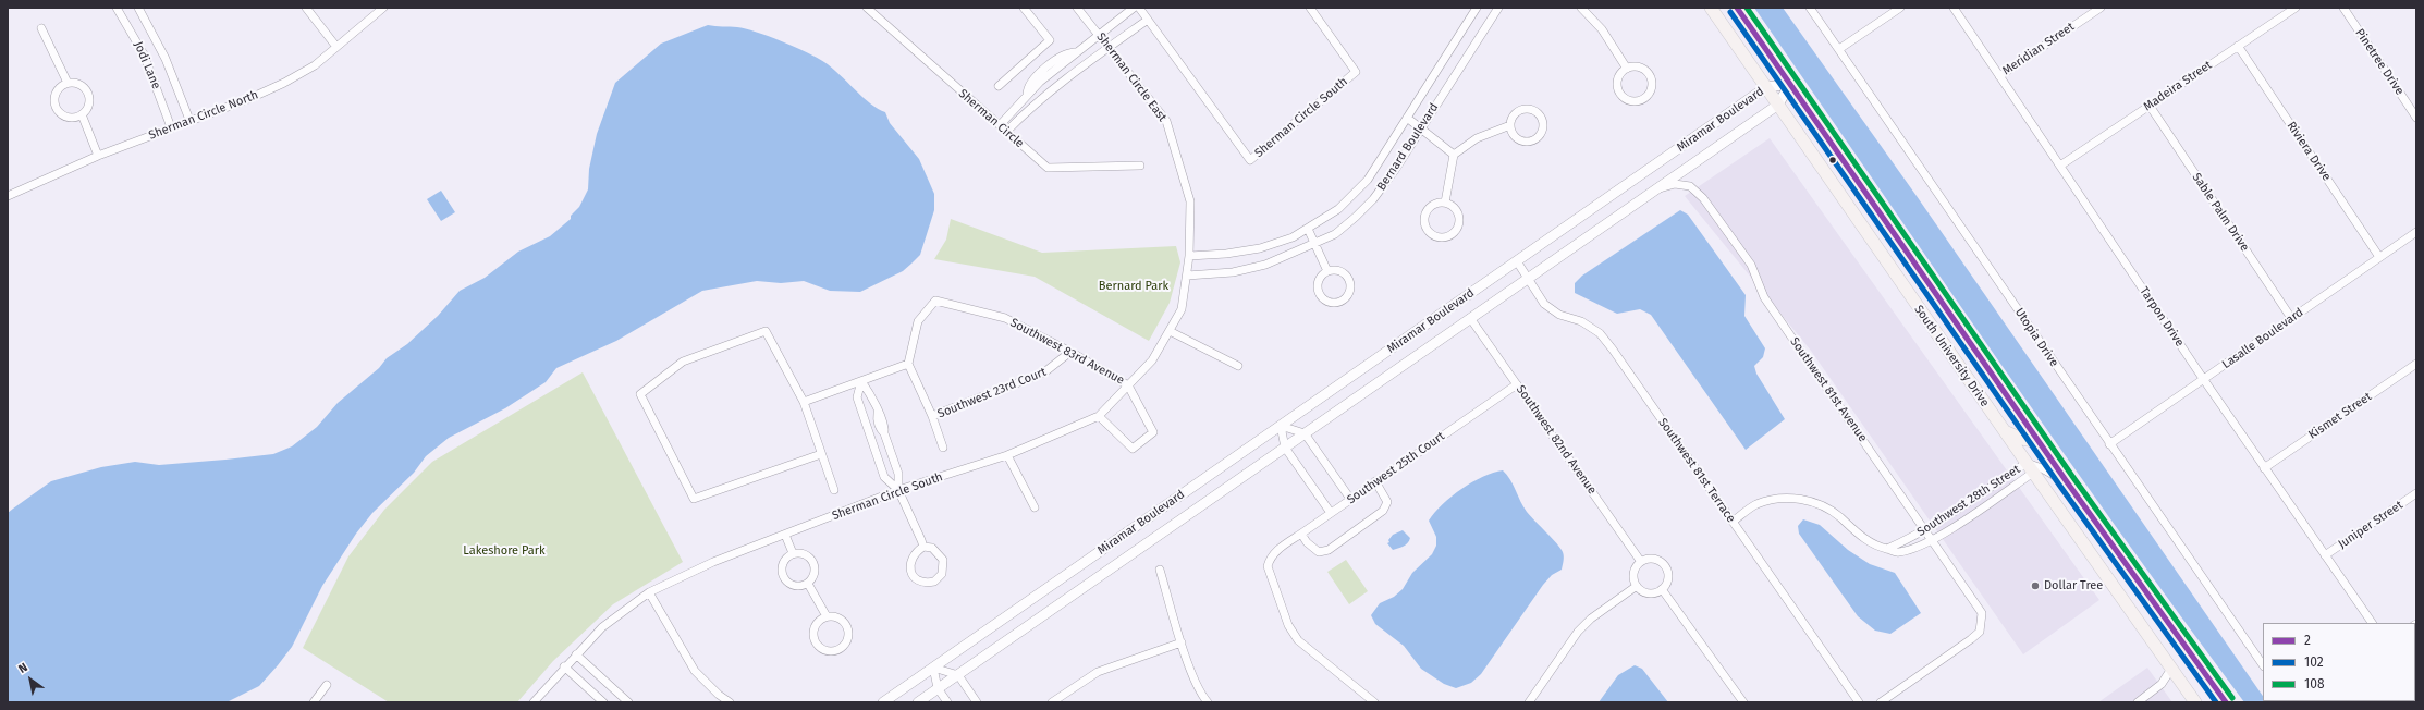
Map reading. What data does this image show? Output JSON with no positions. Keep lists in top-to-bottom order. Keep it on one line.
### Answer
{"streets":{"main road":["South University Drive"],"street":["Meridian Street","Pinetree Drive","Jodi Lane","Sherman Circle East","Madeira Street","Sherman Circle North","Sherman Circle South","Sherman Circle","Miramar Boulevard","Bernard Boulevard","Riviera Drive","Sable Palm Drive","Tarpon Drive","Utopia Drive","Lasalle Boulevard","Southwest 83rd Avenue","Southwest 81st Avenue","Southwest 23rd Court","Kismet Street","Southwest 82nd Avenue","Southwest 25th Court","Southwest 81st Terrace","Southwest 28th Street","Juniper Street"]},"crossings":[["Meridian Street","Tarpon Drive"],["Jodi Lane","Sherman Circle North"],["Sherman Circle East","Sherman Circle South"],["Sherman Circle East","Bernard Boulevard"],["Madeira Street","Riviera Drive"],["Madeira Street","Sable Palm Drive"],["Madeira Street","Tarpon Drive"],["Sherman Circle South","Bernard Boulevard"],["Sherman Circle South","Southwest 83rd Avenue"],["Miramar Boulevard","South University Drive"],["Miramar Boulevard","Southwest 81st Avenue"],["Miramar Boulevard","Southwest 82nd Avenue"],["Miramar Boulevard","Southwest 81st Terrace"],["Riviera Drive","Lasalle Boulevard"],["Sable Palm Drive","Lasalle Boulevard"],["Tarpon Drive","Lasalle Boulevard"],["Tarpon Drive","Kismet Street"],["Tarpon Drive","Juniper Street"],["Utopia Drive","Lasalle Boulevard"],["Southwest 83rd Avenue","Southwest 23rd Court"],["South University Drive","Southwest 28th Street"],["Southwest 81st Avenue","Southwest 28th Street"],["Southwest 82nd Avenue","Southwest 25th Court"],["Southwest 81st Terrace","Southwest 28th Street"]],"parks":["Bernard Park","Lakeshore Park"],"places":["Dollar Tree"],"lines":["transit line 2","transit line 108","transit line 102"],"legend":["2","102","108"],"north":"top left"}
